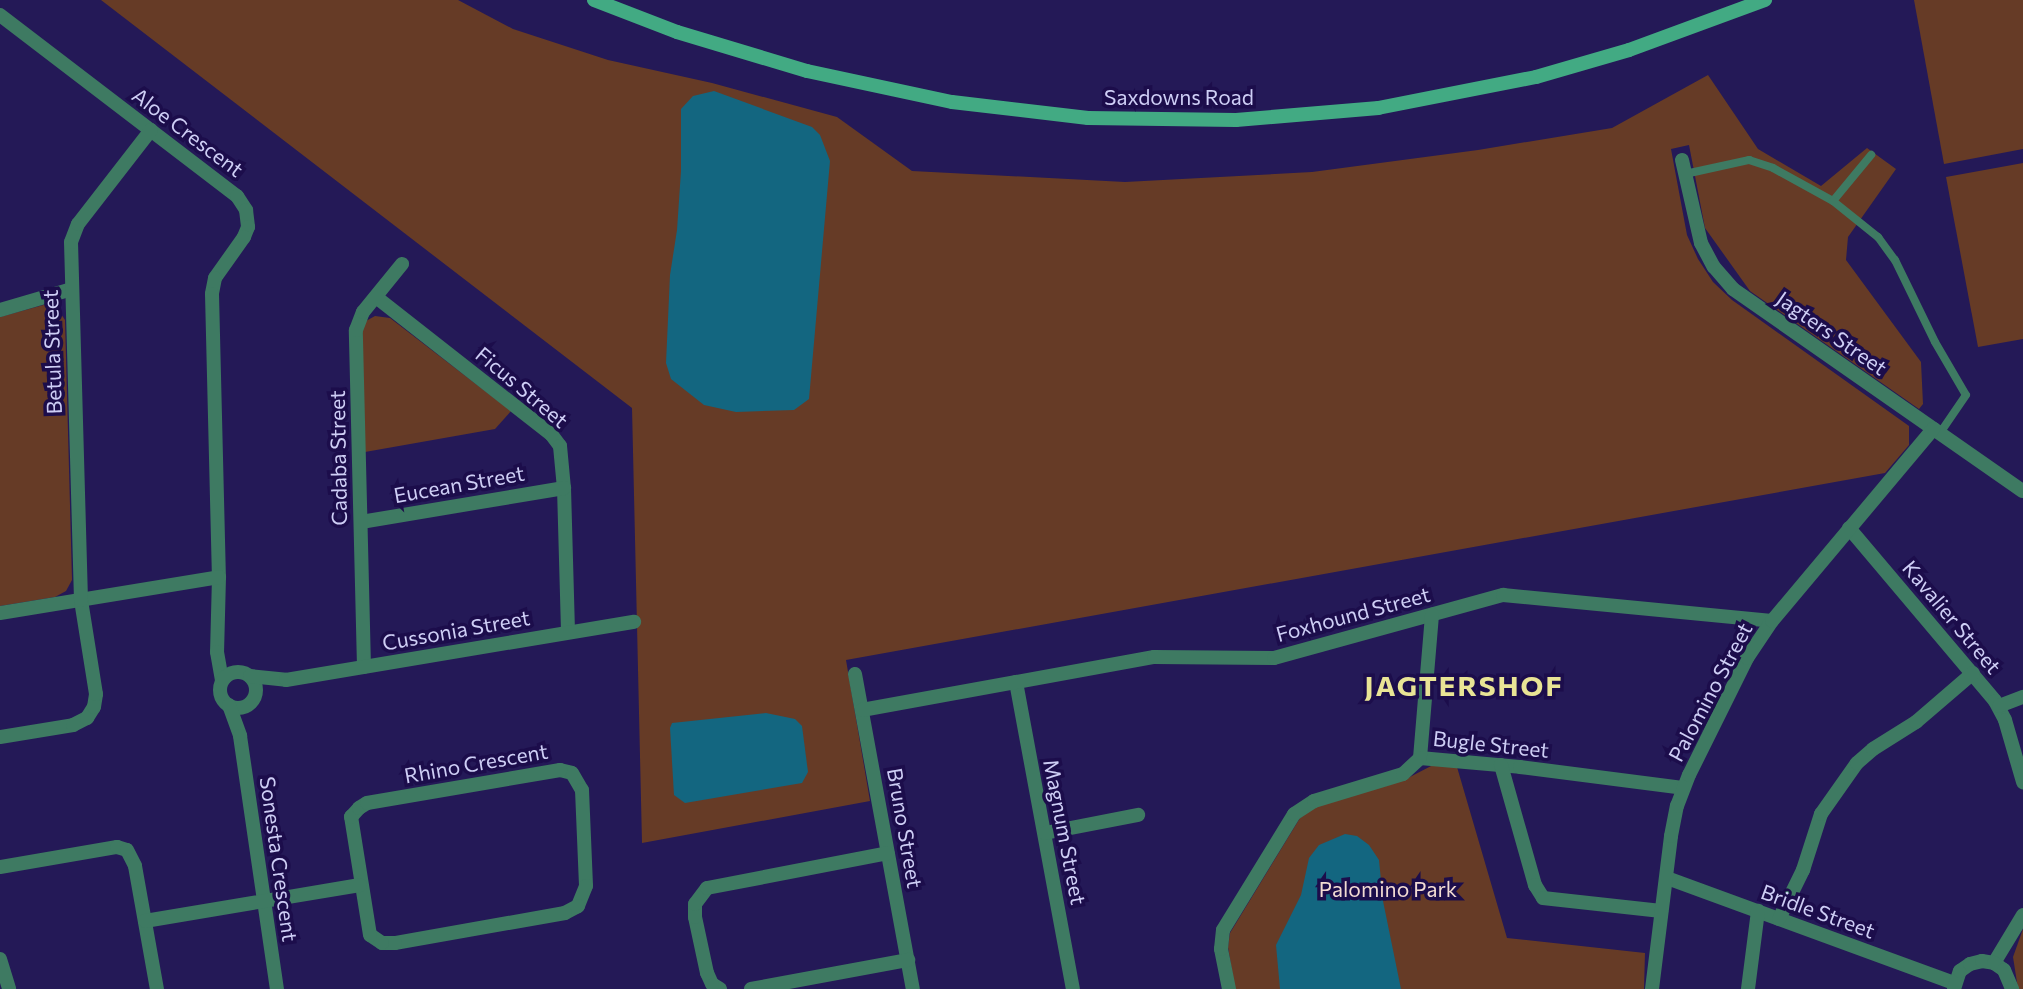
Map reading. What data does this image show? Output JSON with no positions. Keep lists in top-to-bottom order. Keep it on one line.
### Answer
{"streets":{"street":["Saxdowns Road","Aloe Crescent","Jagters Street","Betula Street","Ficus Street","Cadaba Street","Eucean Street","Foxhound Street","Kavalier Street","Cussonia Street","Palomino Street","Bugle Street","Rhino Crescent","Bruno Street","Magnum Street","Sonesta Crescent","Bridle Street"]},"crossings":[["Aloe Crescent","Betula Street"],["Aloe Crescent","Cussonia Street"],["Aloe Crescent","Sonesta Crescent"],["Jagters Street","Palomino Street"],["Ficus Street","Cadaba Street"],["Ficus Street","Eucean Street"],["Ficus Street","Cussonia Street"],["Cadaba Street","Eucean Street"],["Cadaba Street","Cussonia Street"],["Foxhound Street","Palomino Street"],["Foxhound Street","Bruno Street"],["Foxhound Street","Magnum Street"],["Kavalier Street","Palomino Street"],["Cussonia Street","Sonesta Crescent"],["Palomino Street","Bugle Street"],["Palomino Street","Bridle Street"]],"districts":["JAGTERSHOF"],"parks":["Palomino Park"]}
